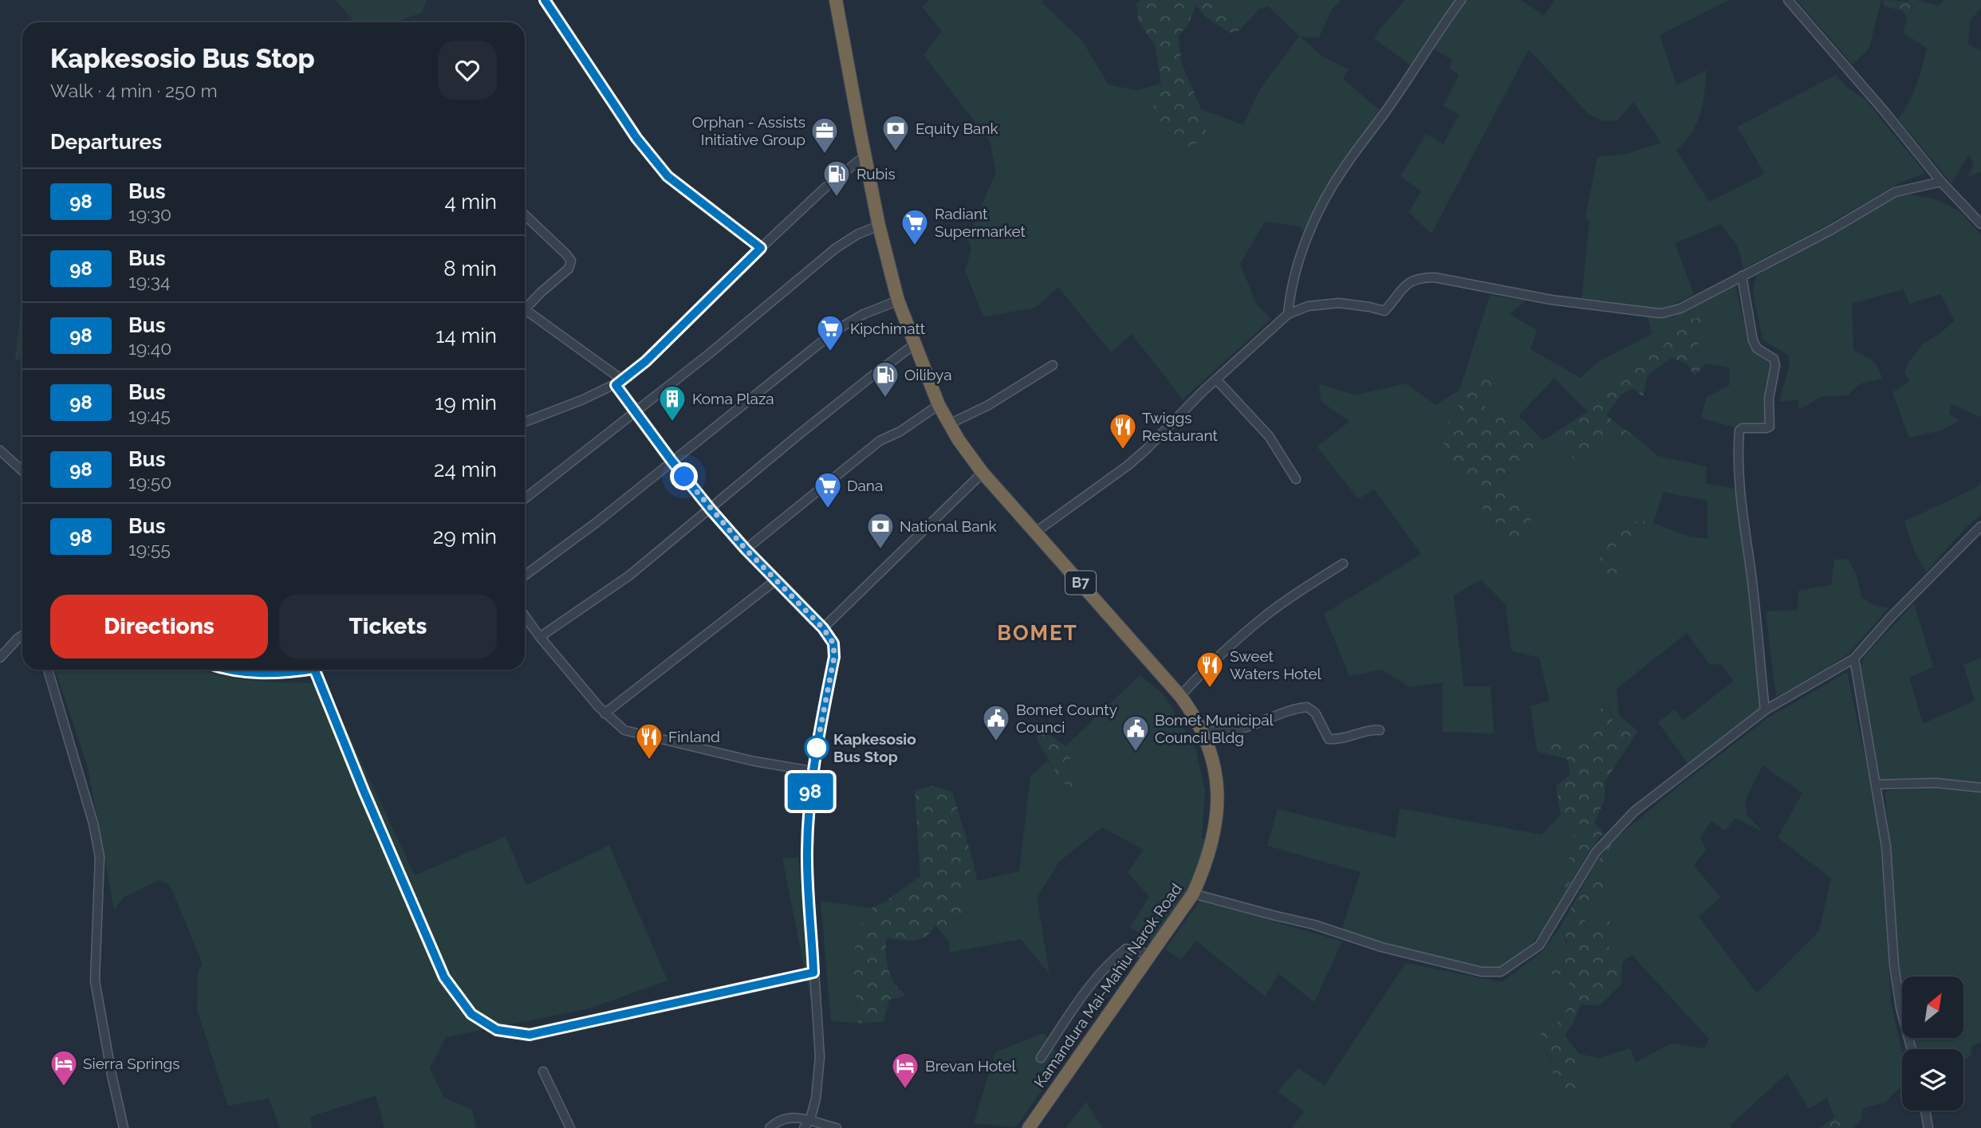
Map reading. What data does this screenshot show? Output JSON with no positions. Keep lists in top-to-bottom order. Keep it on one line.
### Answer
{"streets":{"highway":["B7","Kamandura Mai-Mahiu Narok Road"]},"districts":["BOMET"],"places":{"bank":["Equity Bank","National Bank"],"office":["Orphan - Assists Initiative Group"],"fuel station":["Rubis","Oilibya"],"supermarket":["Radiant Supermarket","Kipchimatt","Dana"],"building":["Koma Plaza"],"restaurant":["Twiggs Restaurant","Sweet Waters Hotel","Finland"],"public building":["Bomet County Counci","Bomet Municipal Council Bldg"],"other":["Kapkesosio Bus Stop"],"hotel":["Sierra Springs","Brevan Hotel"]},"lines":["bus line 98"],"north":"top right","page":{"on_map":"98","heading":[["Kapkesosio Bus Stop","Walk · 4 min · 250 m"],"Departures"],"list":[{"mark":"98","name":"Bus","note":"19:30","value":"4 min"},{"mark":"98","name":"Bus","note":"19:34","value":"8 min"},{"mark":"98","name":"Bus","note":"19:40","value":"14 min"},{"mark":"98","name":"Bus","note":"19:45","value":"19 min"},{"mark":"98","name":"Bus","note":"19:50","value":"24 min"},{"mark":"98","name":"Bus","note":"19:55","value":"29 min"}],"buttons":["Directions","Tickets"]}}
